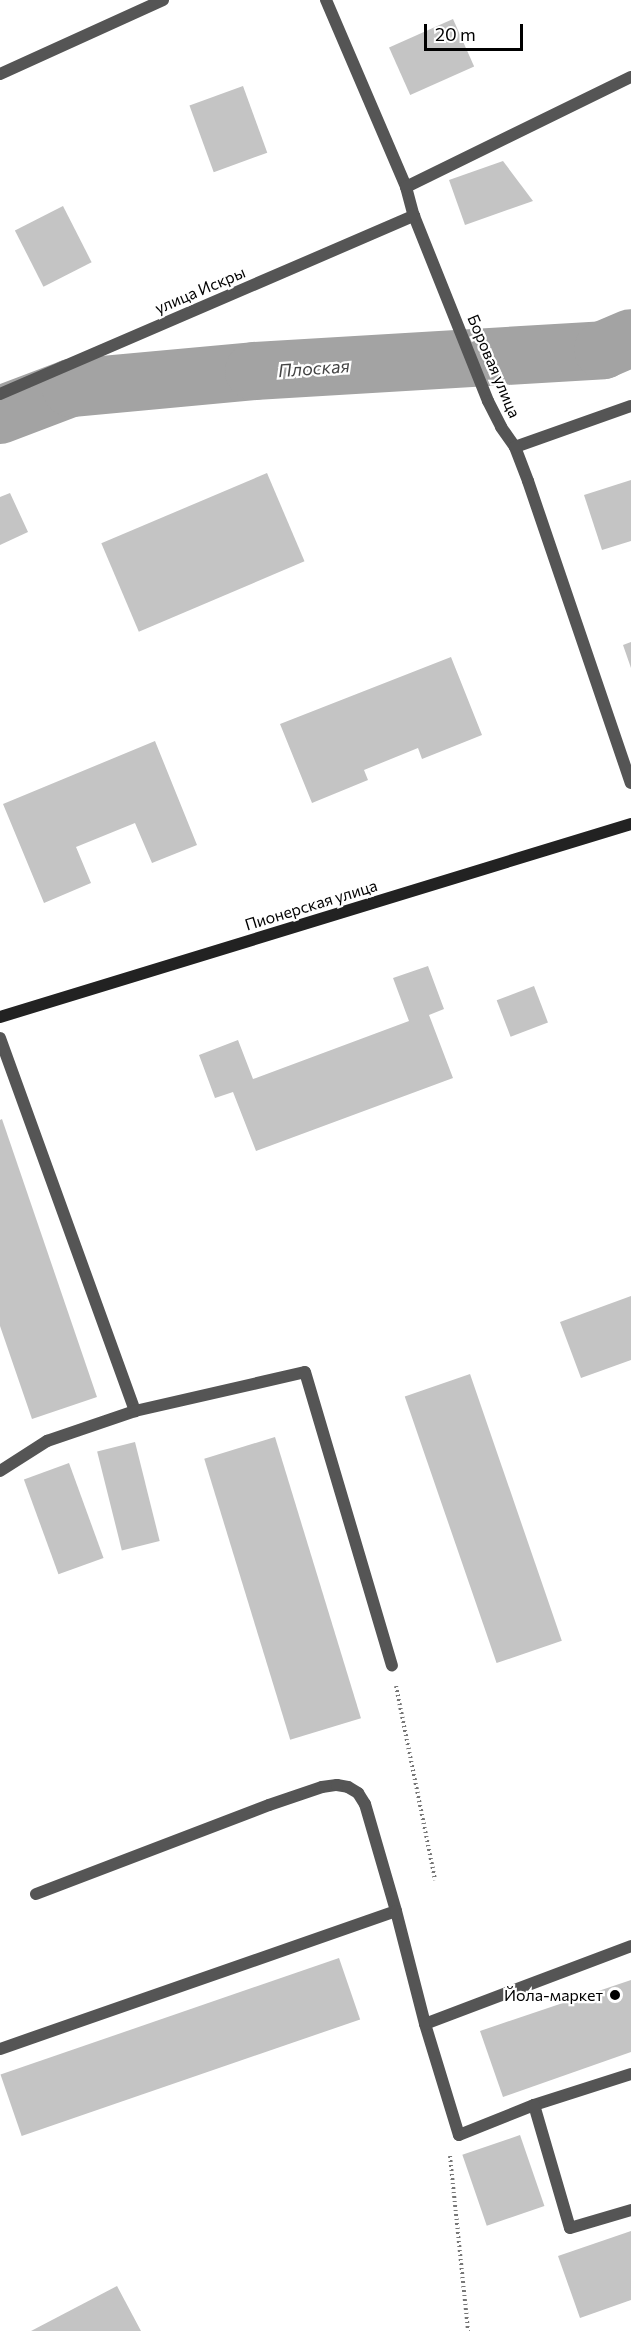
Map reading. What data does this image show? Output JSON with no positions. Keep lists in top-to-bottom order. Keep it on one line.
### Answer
{"streets":{"street":["улица Искры","Боровая улица","Пионерская улица"]},"crossings":[["улица Искры","Боровая улица"]],"water":["Плоская"],"places":["Йола-маркет"],"scale_bar":"20 m"}
